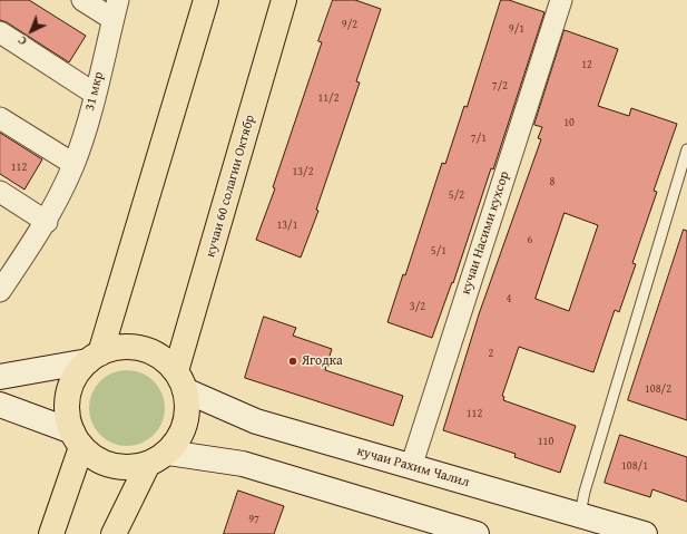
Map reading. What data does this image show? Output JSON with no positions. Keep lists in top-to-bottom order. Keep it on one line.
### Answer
{"streets":{"highway":["кучаи 60 солагии Октябр"],"main road":["кучаи Рахим Чалил"],"street":["31 мкр","кучаи Насими кухсор"]},"crossings":[["кучаи 60 солагии Октябр","кучаи Рахим Чалил"],["кучаи Насими кухсор","кучаи Рахим Чалил"]],"places":["Ягодка"],"house_numbers":["9/2","9/1","12","7/2","11/2","10","7/1","112","13/2","8","5/2","13/1","6","5/1","4","3/2","2","108/2","112","110","108/1","97"],"north":"bottom left"}
